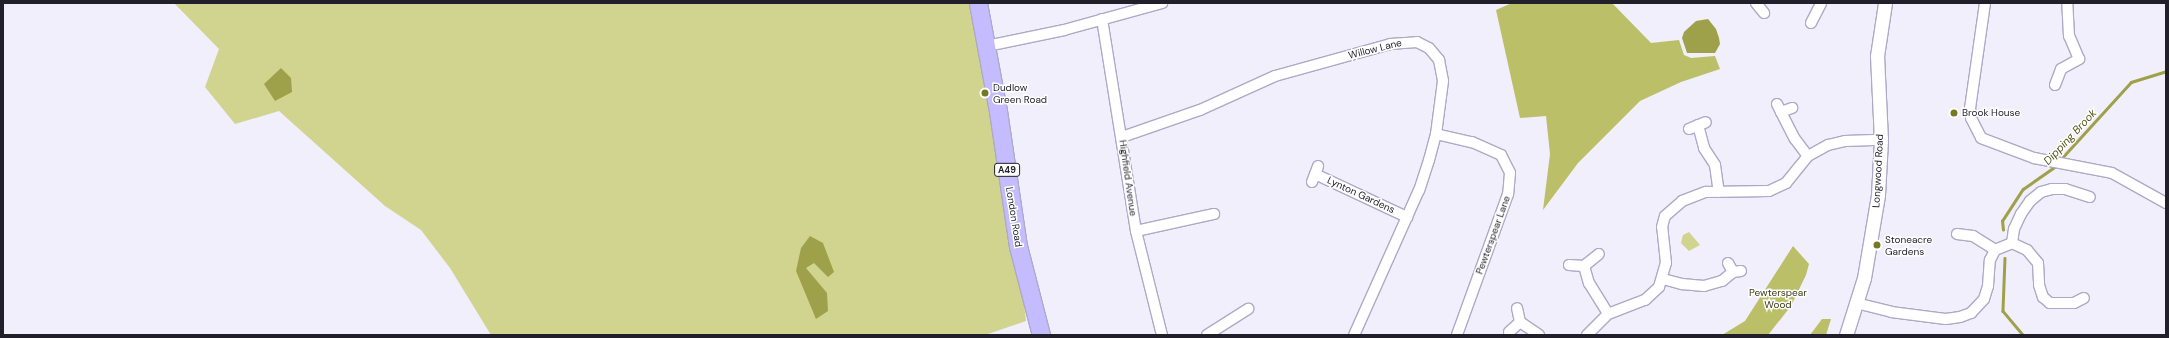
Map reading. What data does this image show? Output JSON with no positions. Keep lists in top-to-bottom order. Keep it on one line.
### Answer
{"streets":{"highway":["A49","London Road"],"street":["Willow Lane","Longwood Road","Highfield Avenue","Lynton Gardens","Pewterspear Lane"]},"crossings":[["Willow Lane","Highfield Avenue"],["Willow Lane","Lynton Gardens"],["Willow Lane","Pewterspear Lane"]],"water":["Dipping Brook"],"parks":["Pewterspear Wood"],"places":["Dudlow Green Road","Brook House","Stoneacre Gardens"]}
